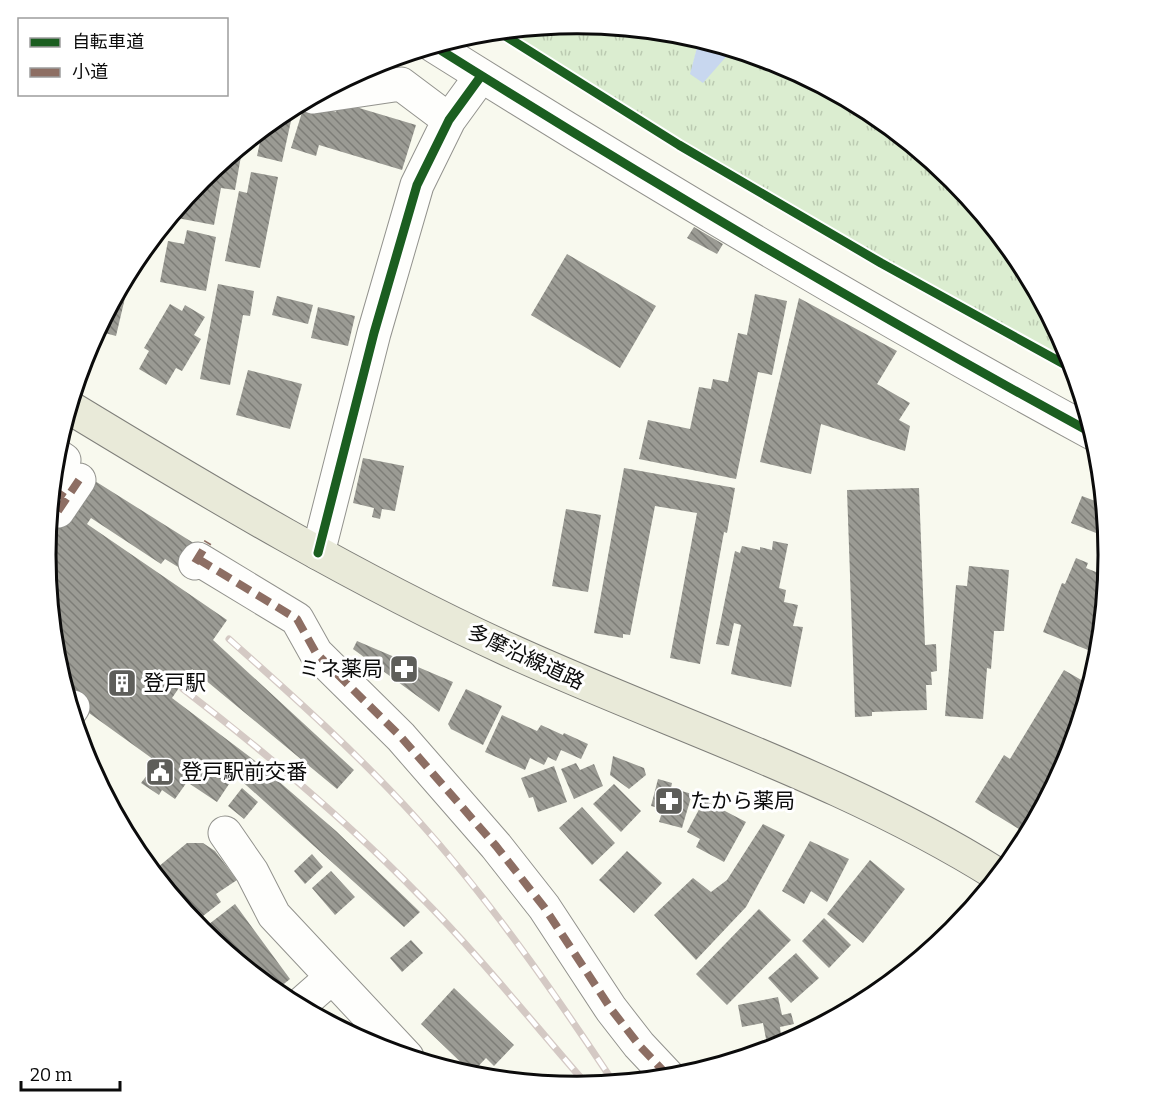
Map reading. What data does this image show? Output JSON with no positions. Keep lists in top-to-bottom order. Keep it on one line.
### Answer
{"streets":{"main road":["多摩沿線道路"]},"places":{"pharmacy":["ミネ薬局","たから薬局"],"building":["登戸駅"],"public building":["登戸駅前交番"]},"legend":["自転車道","小道"],"scale_bar":"20 m"}
